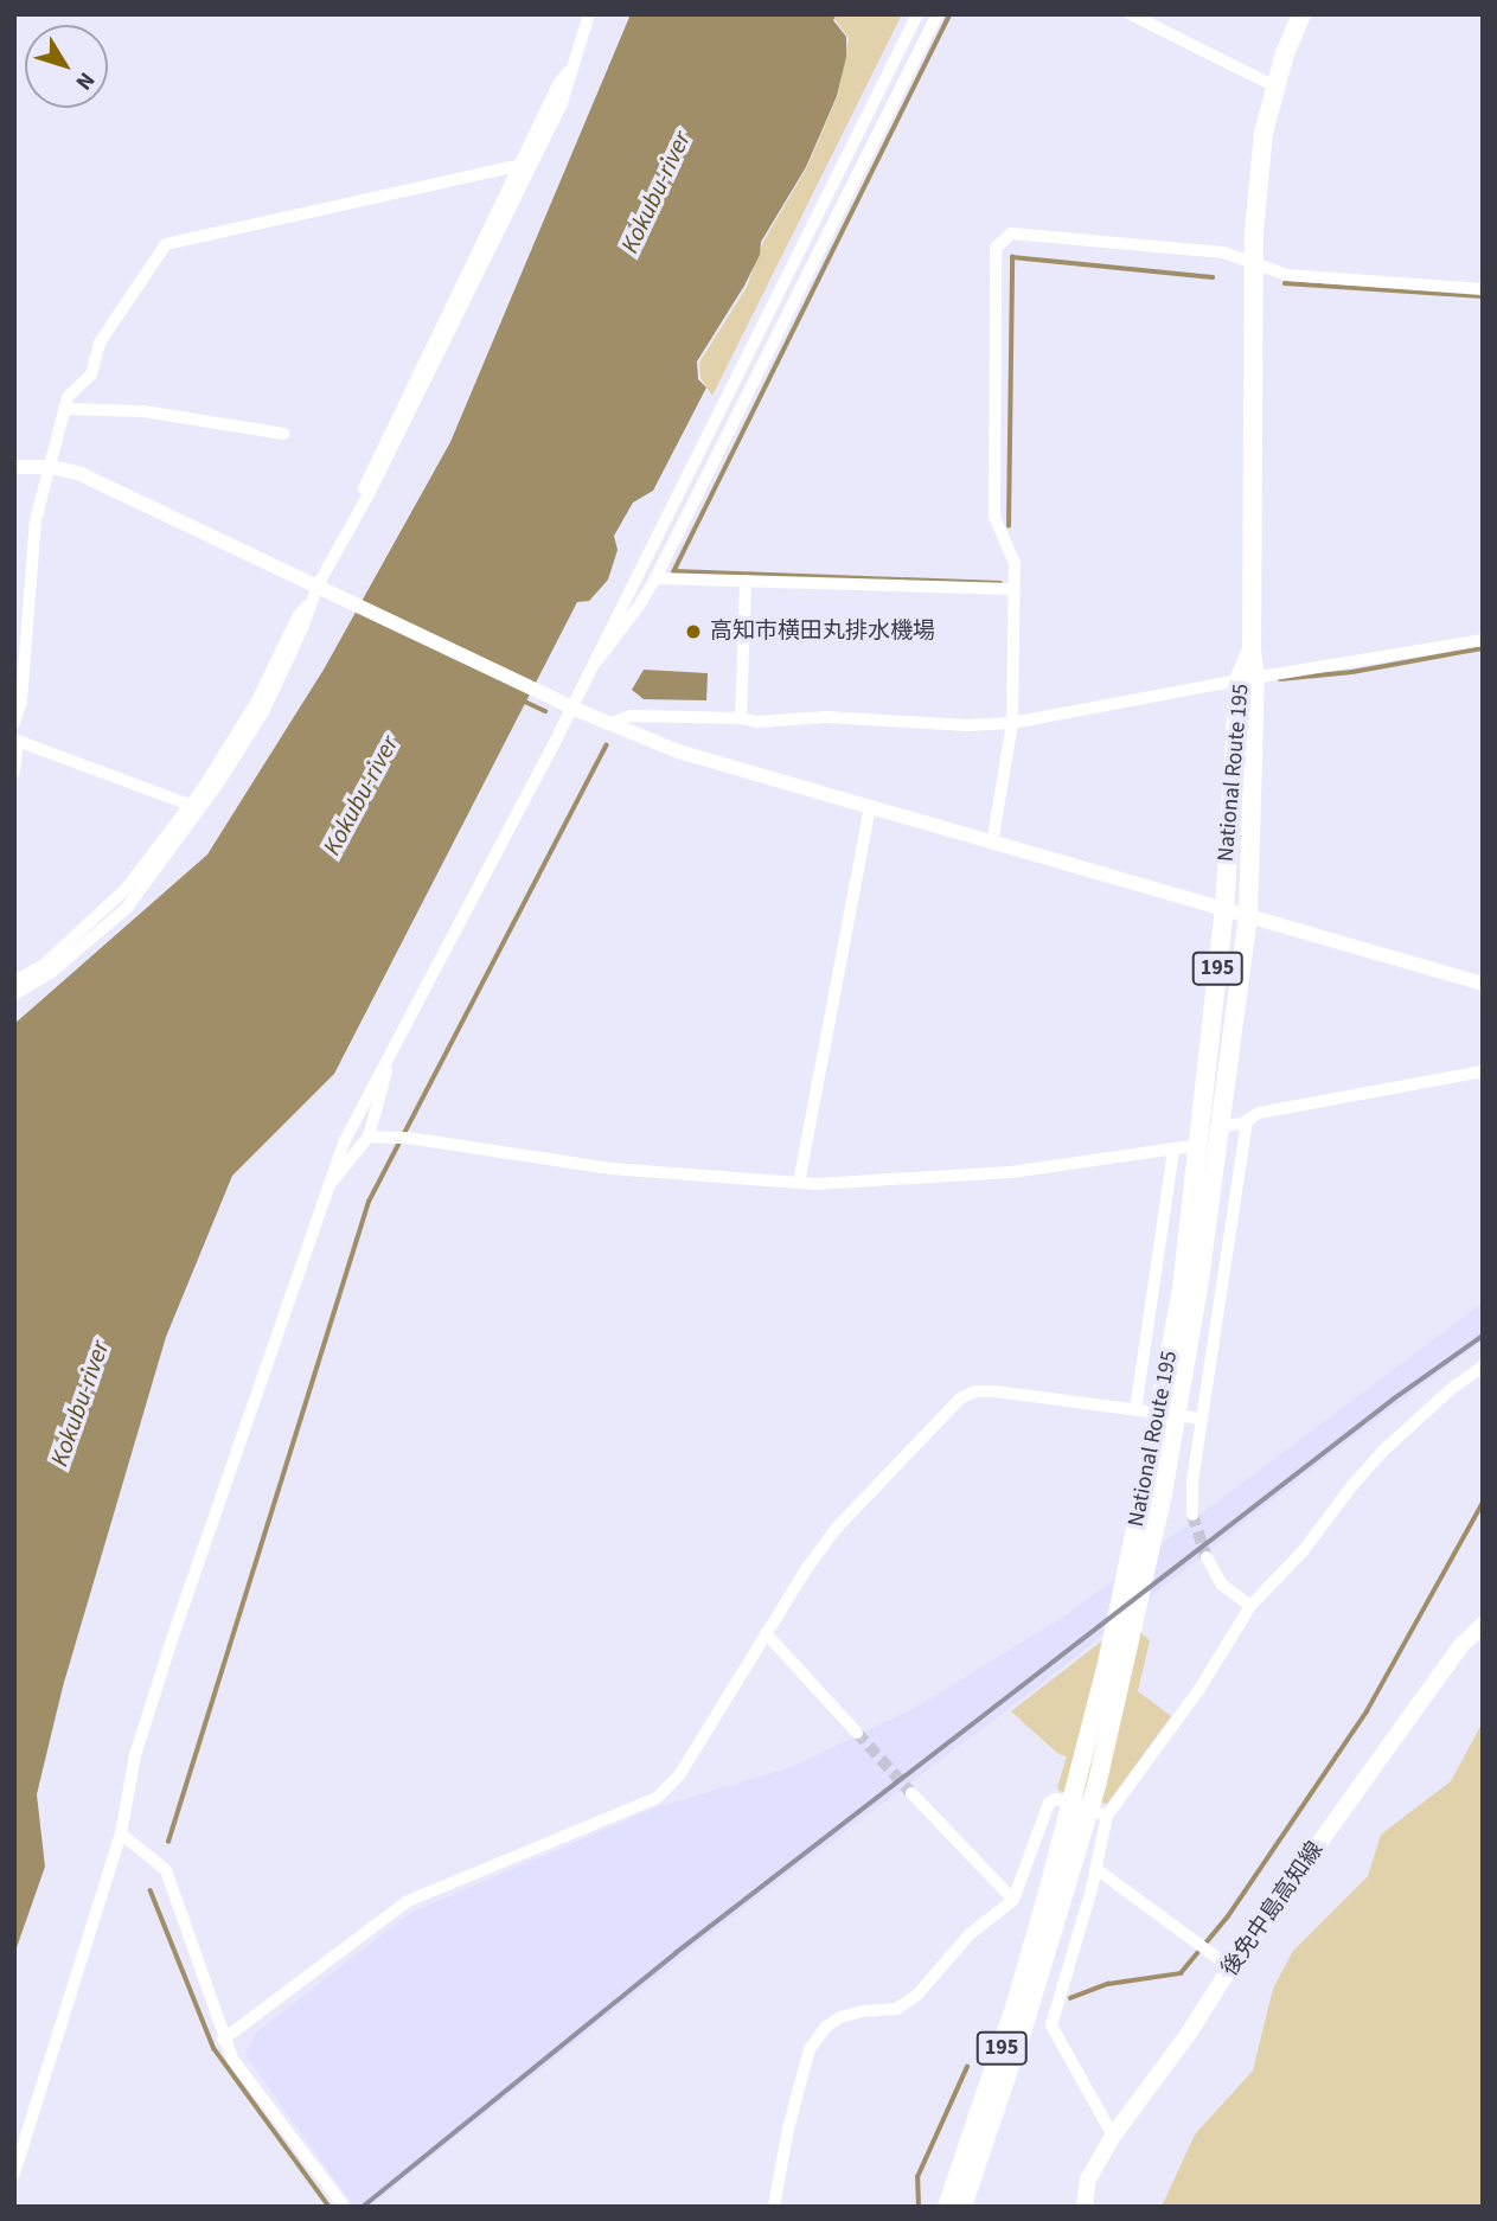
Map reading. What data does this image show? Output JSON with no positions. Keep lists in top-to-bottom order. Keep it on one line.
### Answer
{"streets":{"highway":["National Route 195","195"],"main road":["後免中島高知線"]},"water":["Kokubu-river"],"places":["高知市横田丸排水機場"],"north":"bottom right"}
